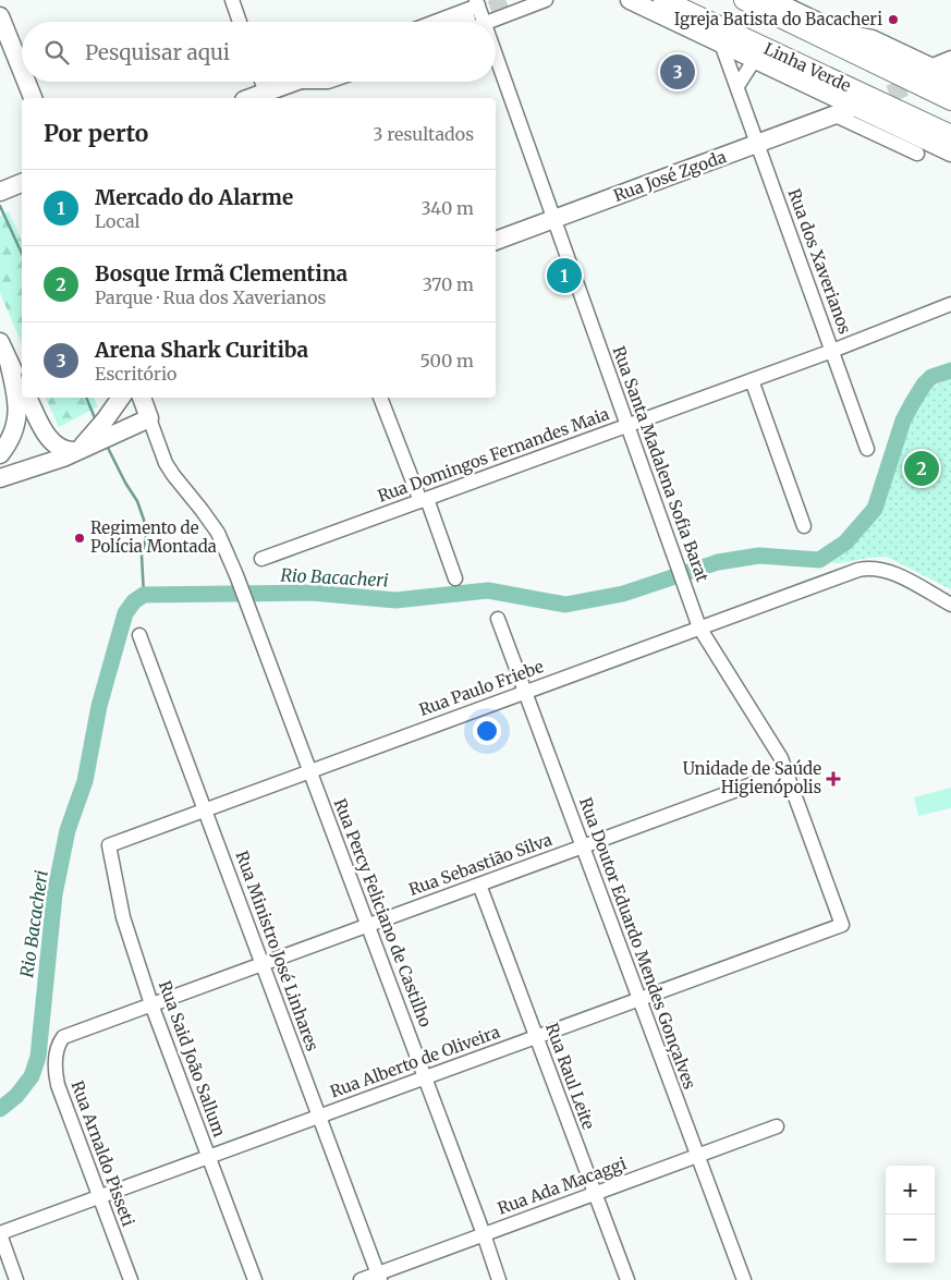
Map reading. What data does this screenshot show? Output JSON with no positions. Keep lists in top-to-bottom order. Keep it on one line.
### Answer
{"streets":{"highway":["Linha Verde"],"main road":["Rua José Zgoda"],"street":["Rua dos Xaverianos","Rua Domingos Fernandes Maia","Rua Santa Madalena Sofia Barat","Rua Paulo Friebe","Rua Sebastião Silva","Rua Percy Feliciano de Castilho","Rua Doutor Eduardo Mendes Gonçalves","Rua Ministro José Linhares","Rua Said João Sallum","Rua Alberto de Oliveira","Rua Raul Leite","Rua Arnaldo Pisseti","Rua Ada Macaggi"]},"crossings":[["Rua José Zgoda","Rua dos Xaverianos"],["Rua José Zgoda","Rua Santa Madalena Sofia Barat"],["Rua dos Xaverianos","Rua Domingos Fernandes Maia"],["Rua Domingos Fernandes Maia","Rua Santa Madalena Sofia Barat"],["Rua Santa Madalena Sofia Barat","Rua Paulo Friebe"],["Rua Santa Madalena Sofia Barat","Rua Sebastião Silva"],["Rua Santa Madalena Sofia Barat","Rua Alberto de Oliveira"],["Rua Paulo Friebe","Rua Percy Feliciano de Castilho"],["Rua Paulo Friebe","Rua Doutor Eduardo Mendes Gonçalves"],["Rua Paulo Friebe","Rua Ministro José Linhares"],["Rua Paulo Friebe","Rua Said João Sallum"],["Rua Sebastião Silva","Rua Percy Feliciano de Castilho"],["Rua Sebastião Silva","Rua Doutor Eduardo Mendes Gonçalves"],["Rua Sebastião Silva","Rua Ministro José Linhares"],["Rua Sebastião Silva","Rua Said João Sallum"],["Rua Sebastião Silva","Rua Raul Leite"],["Rua Sebastião Silva","Rua Arnaldo Pisseti"],["Rua Percy Feliciano de Castilho","Rua Alberto de Oliveira"],["Rua Percy Feliciano de Castilho","Rua Ada Macaggi"],["Rua Doutor Eduardo Mendes Gonçalves","Rua Alberto de Oliveira"],["Rua Doutor Eduardo Mendes Gonçalves","Rua Ada Macaggi"],["Rua Ministro José Linhares","Rua Alberto de Oliveira"],["Rua Ministro José Linhares","Rua Ada Macaggi"],["Rua Said João Sallum","Rua Alberto de Oliveira"],["Rua Alberto de Oliveira","Rua Raul Leite"],["Rua Alberto de Oliveira","Rua Arnaldo Pisseti"],["Rua Raul Leite","Rua Ada Macaggi"]],"water":["Rio Bacacheri"],"places":{"other":["Igreja Batista do Bacacheri","Regimento de Polícia Montada"],"health":["Unidade de Saúde Higienópolis"]},"page":{"search":"Pesquisar aqui","pins":["3","1","2"],"heading":["Por perto","3 resultados"],"list":[{"mark":"1","name":"Mercado do Alarme","note":"Local","value":"340 m"},{"mark":"2","name":"Bosque Irmã Clementina","note":"Parque · Rua dos Xaverianos","value":"370 m"},{"mark":"3","name":"Arena Shark Curitiba","note":"Escritório","value":"500 m"}],"map_buttons":["+","−"]}}
